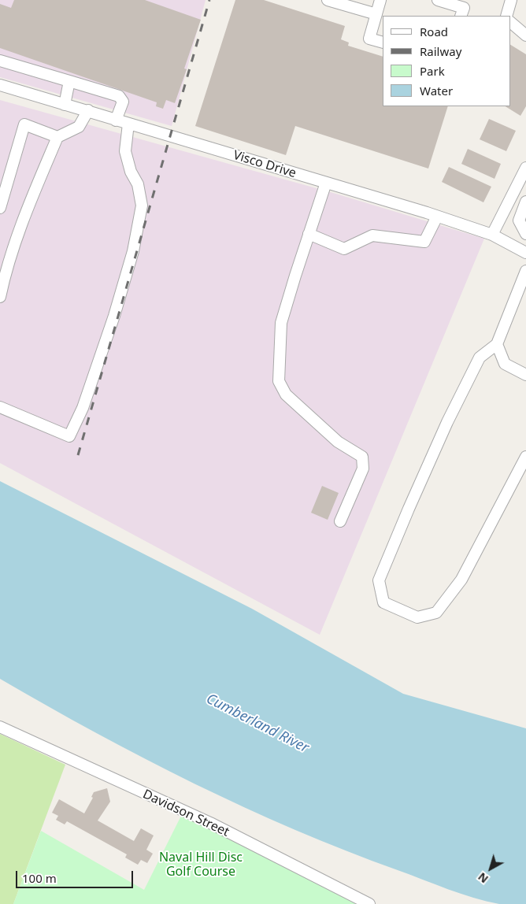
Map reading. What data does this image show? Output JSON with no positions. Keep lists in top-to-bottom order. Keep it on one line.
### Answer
{"streets":{"street":["Visco Drive","Davidson Street"]},"water":["Cumberland River"],"parks":["Naval Hill Disc Golf Course"],"legend":["Road","Railway","Park","Water"],"scale_bar":"100 m","north":"bottom left"}
